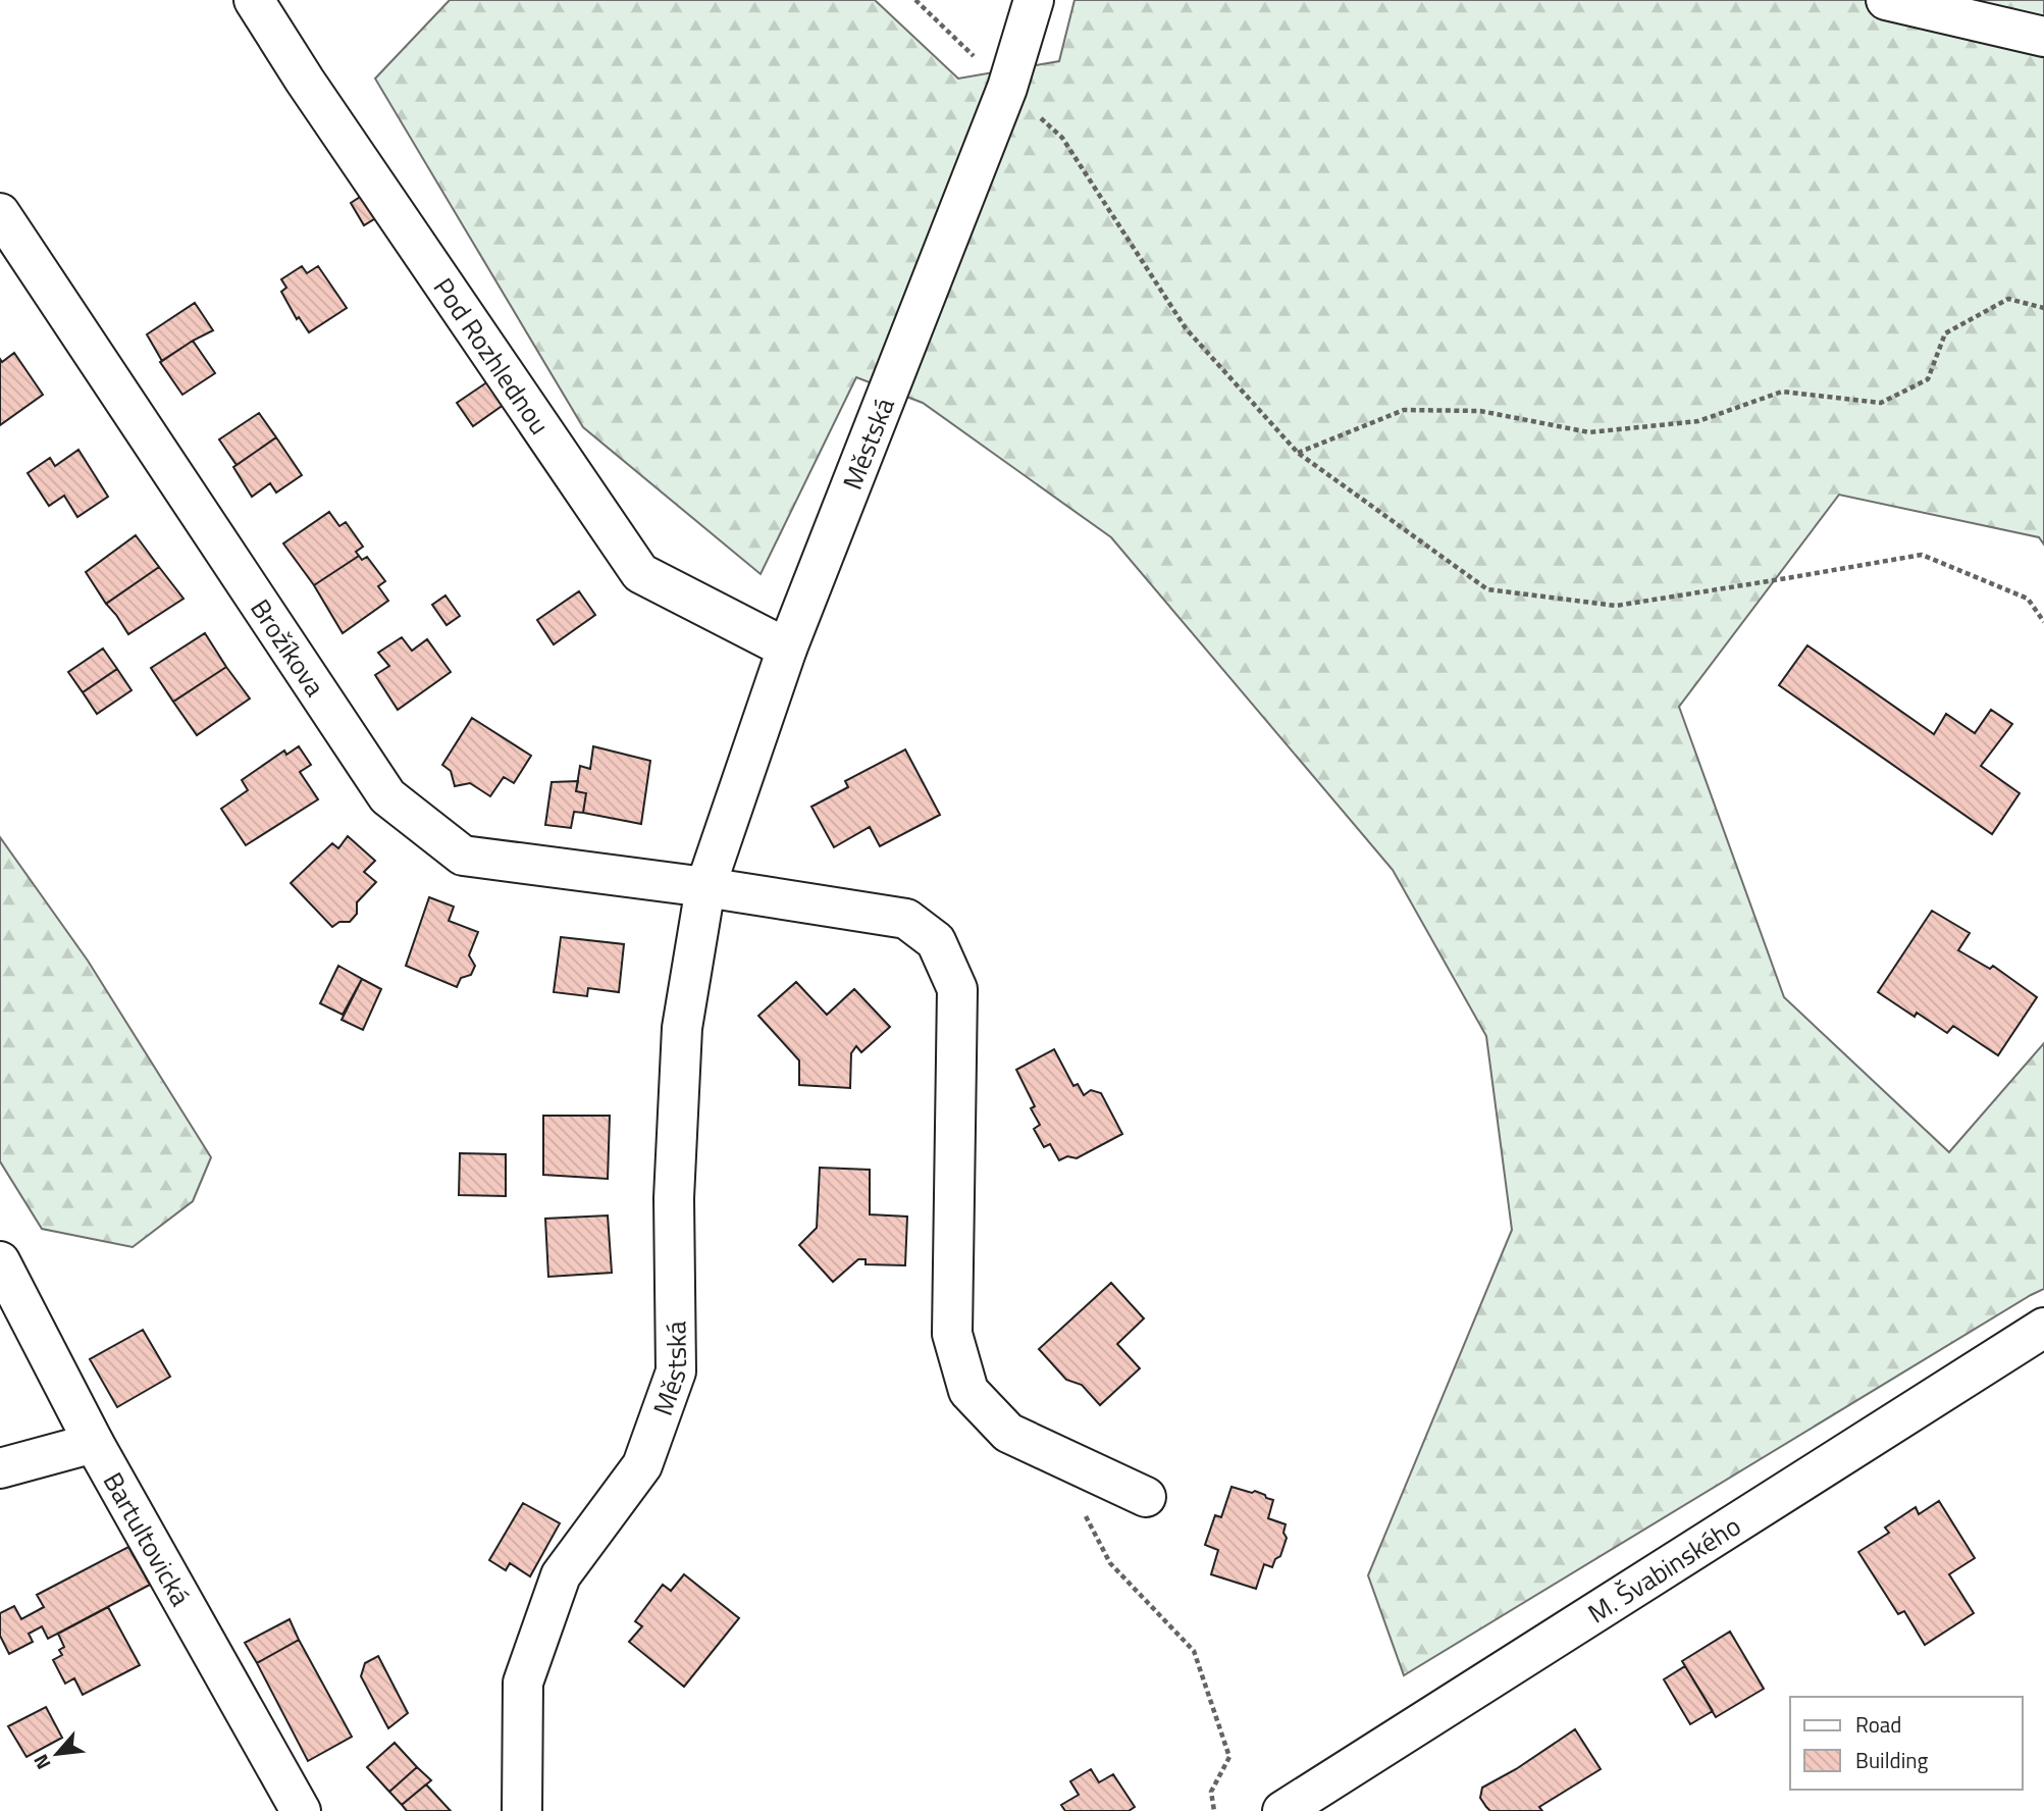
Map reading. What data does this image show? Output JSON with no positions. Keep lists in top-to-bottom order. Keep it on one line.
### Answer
{"streets":{"street":["Pod Rozhlednou","Městská","Brožíkova","Bartultovická","M. Švabinského"]},"crossings":[["Pod Rozhlednou","Městská"],["Městská","Brožíkova"]],"legend":["Road","Building"],"north":"bottom left"}
